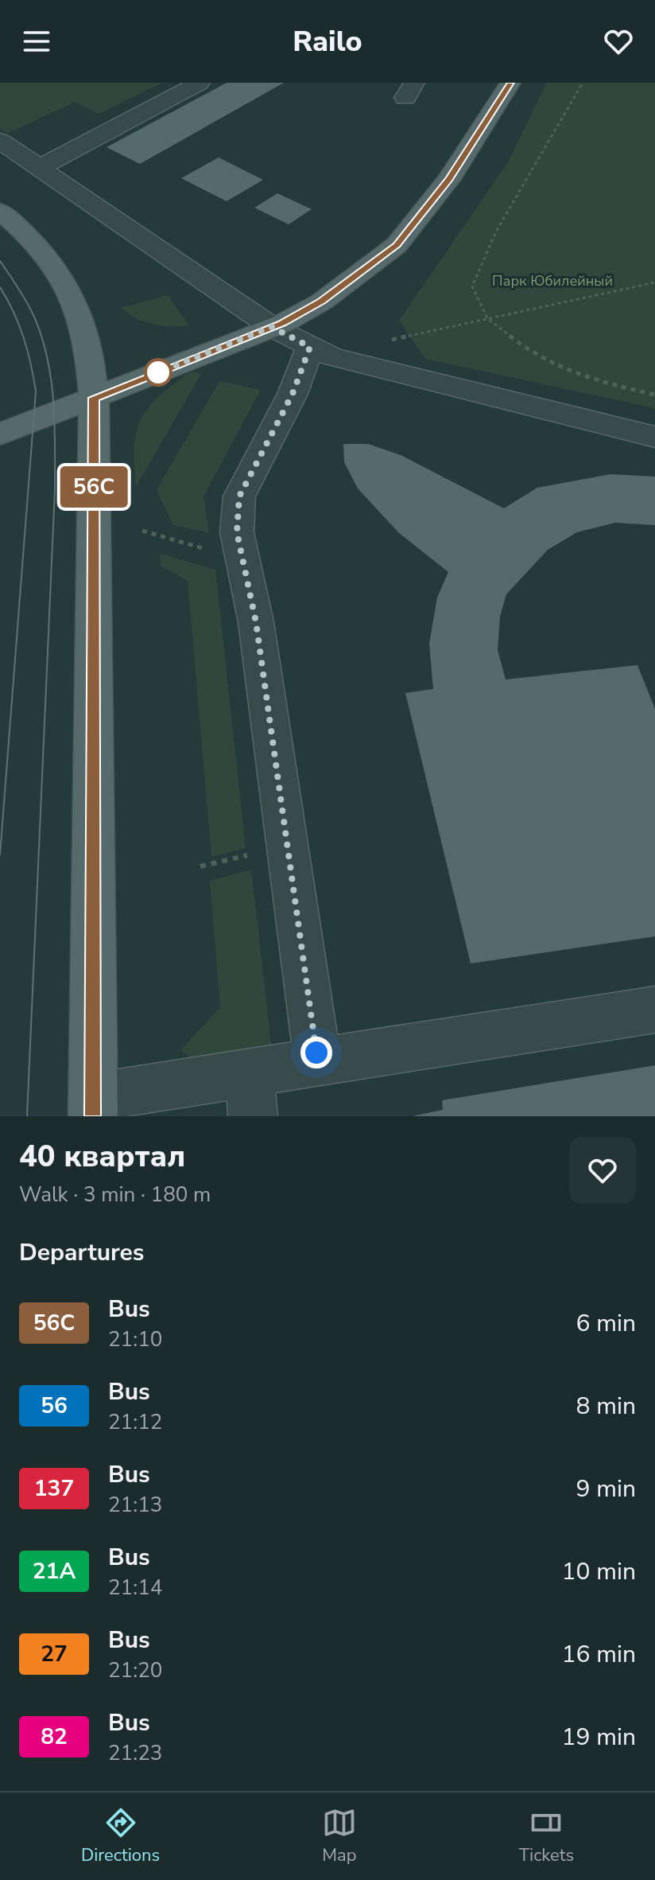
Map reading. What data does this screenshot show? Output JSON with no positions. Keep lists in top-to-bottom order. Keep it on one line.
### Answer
{"parks":["Парк Юбилейный"],"lines":["bus line 56С"],"page":{"header":"Railo","on_map":"56С","heading":[["40 квартал","Walk · 3 min · 180 m"],"Departures"],"list":[{"mark":"56С","name":"Bus","note":"21:10","value":"6 min"},{"mark":"56","name":"Bus","note":"21:12","value":"8 min"},{"mark":"137","name":"Bus","note":"21:13","value":"9 min"},{"mark":"21А","name":"Bus","note":"21:14","value":"10 min"},{"mark":"27","name":"Bus","note":"21:20","value":"16 min"},{"mark":"82","name":"Bus","note":"21:23","value":"19 min"}],"tabs":["Directions","Map","Tickets"]}}
